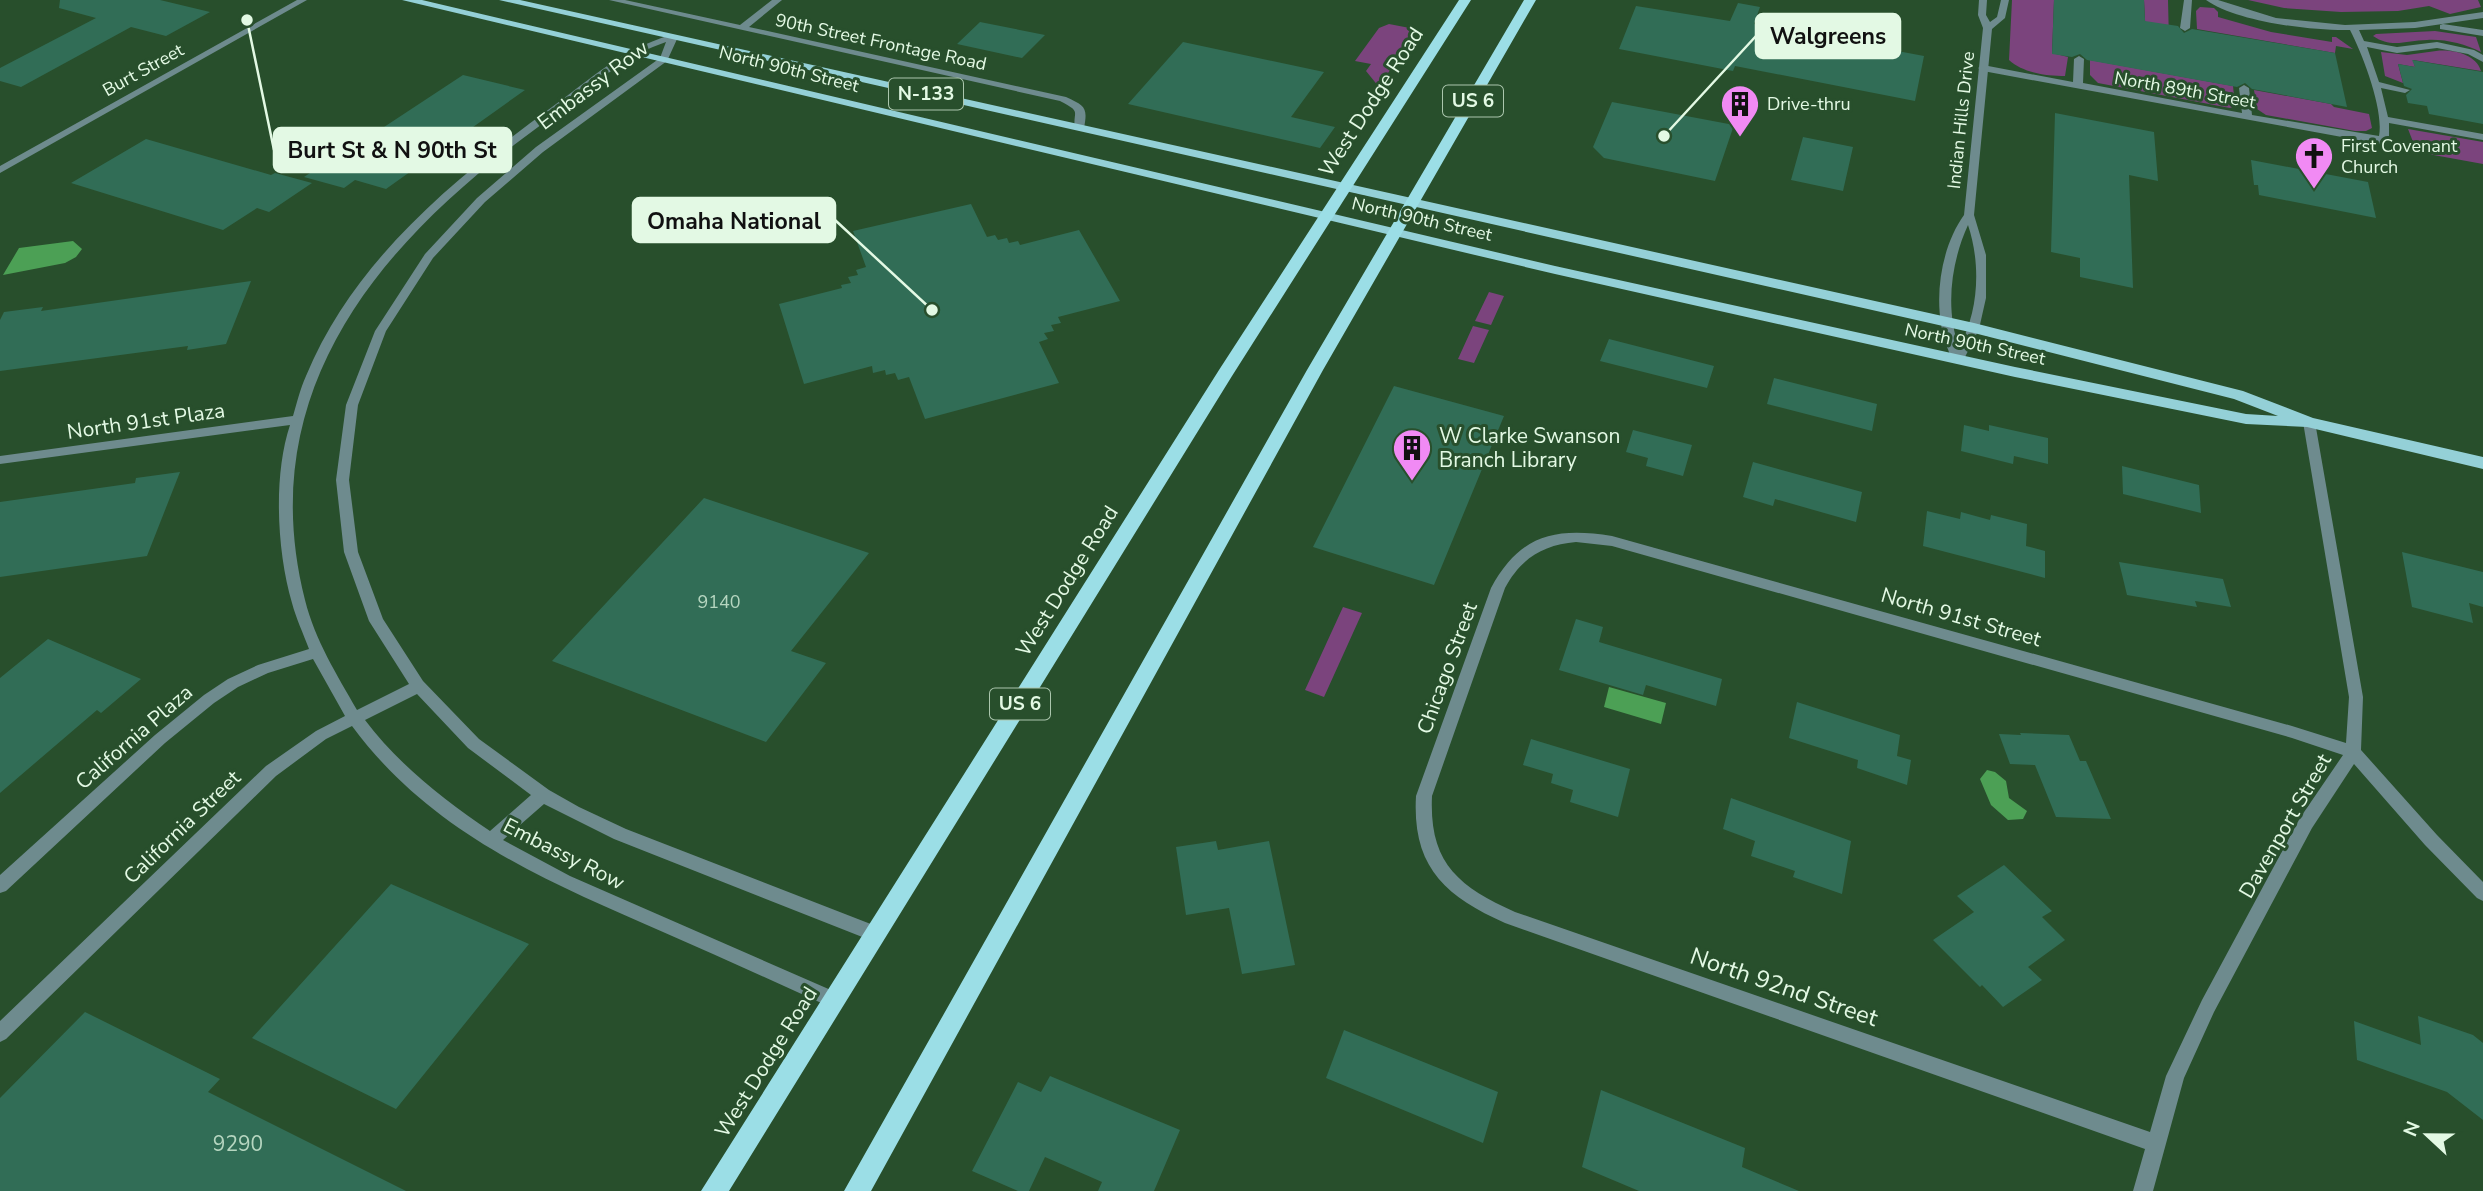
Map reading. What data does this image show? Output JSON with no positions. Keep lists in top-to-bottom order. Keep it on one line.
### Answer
{"streets":{"highway":["US 6","West Dodge Road"],"main road":["North 90th Street","N-133"],"street":["90th Street Frontage Road","Burt Street","Embassy Row","North 89th Street","Indian Hills Drive","North 91st Plaza","North 91st Street","Chicago Street","California Plaza","Davenport Street","California Street","North 92nd Street"]},"crossings":[["90th Street Frontage Road","North 90th Street"],["North 90th Street","Embassy Row"],["North 90th Street","US 6"],["North 90th Street","West Dodge Road"],["North 90th Street","Indian Hills Drive"],["North 90th Street","Davenport Street"],["Embassy Row","West Dodge Road"],["Embassy Row","North 91st Plaza"],["Embassy Row","California Plaza"],["Embassy Row","California Street"],["North 89th Street","Indian Hills Drive"],["North 91st Street","Chicago Street"],["North 91st Street","Davenport Street"],["Chicago Street","North 92nd Street"],["Davenport Street","North 92nd Street"]],"places":{"other":["Burt St & N 90th St","Walgreens","Omaha National"],"building":["Drive-thru","W Clarke Swanson Branch Library"],"church":["First Covenant Church"]},"house_numbers":["9140","9290"],"north":"left"}
